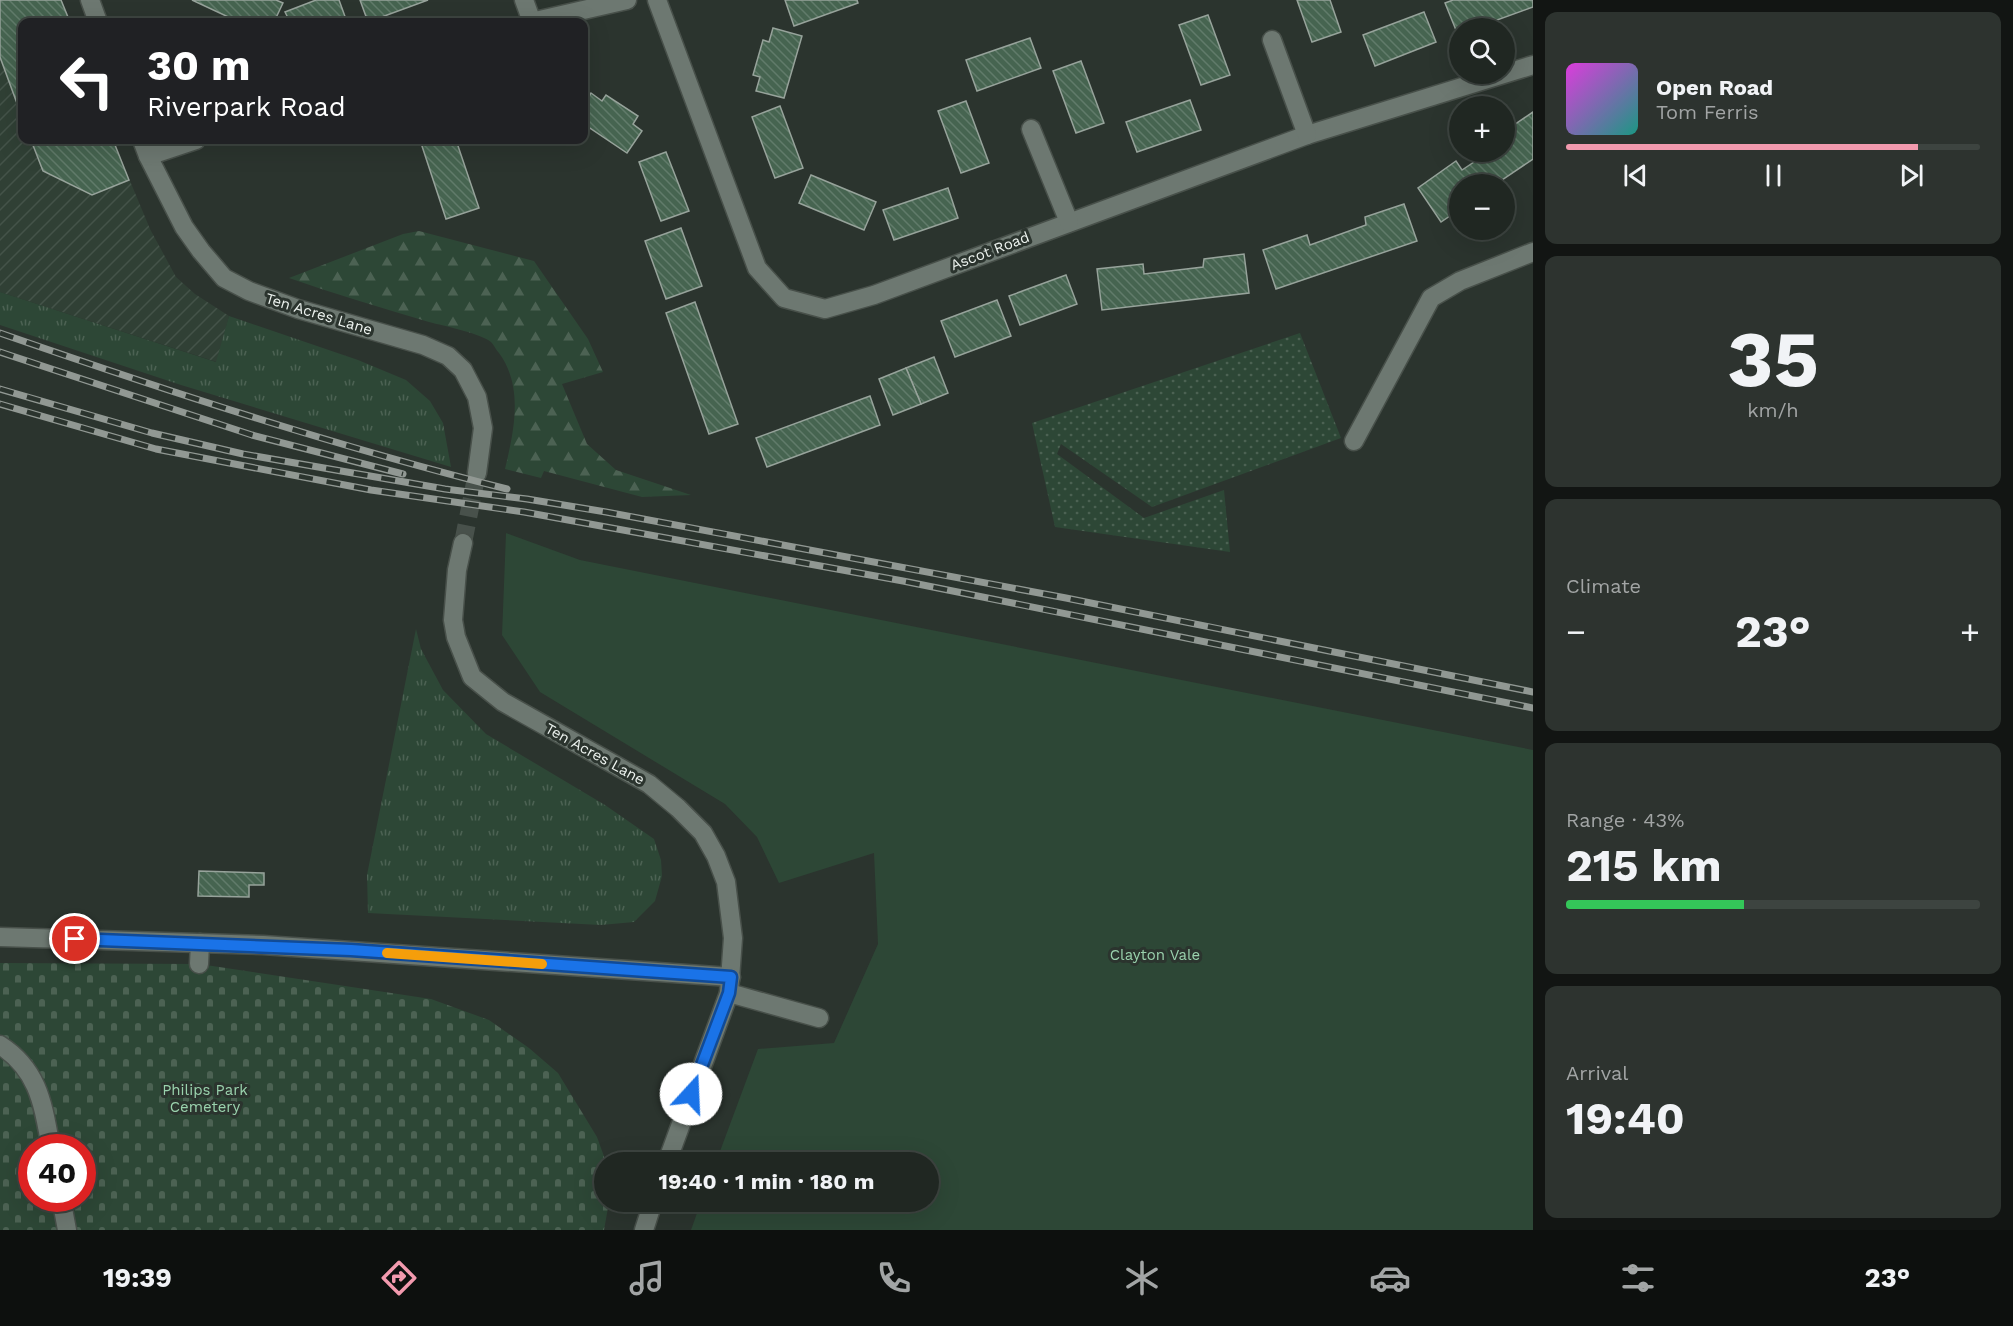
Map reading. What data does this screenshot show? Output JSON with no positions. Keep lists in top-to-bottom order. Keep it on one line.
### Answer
{"streets":{"street":["Ascot Road","Ten Acres Lane"]},"parks":["Clayton Vale","Philips Park Cemetery"],"page":{"map_buttons":["+","−"],"turn":["30 m","Riverpark Road"],"song":["Open Road","Tom Ferris"],"tile":[["35","km/h"],"Climate",["Range · 43%","215 km"],["Arrival","19:40"]],"heat":["−","23°","+"],"limit":"40","trip":"19:40 · 1 min · 180 m","tabs":["19:39","23°"]}}
